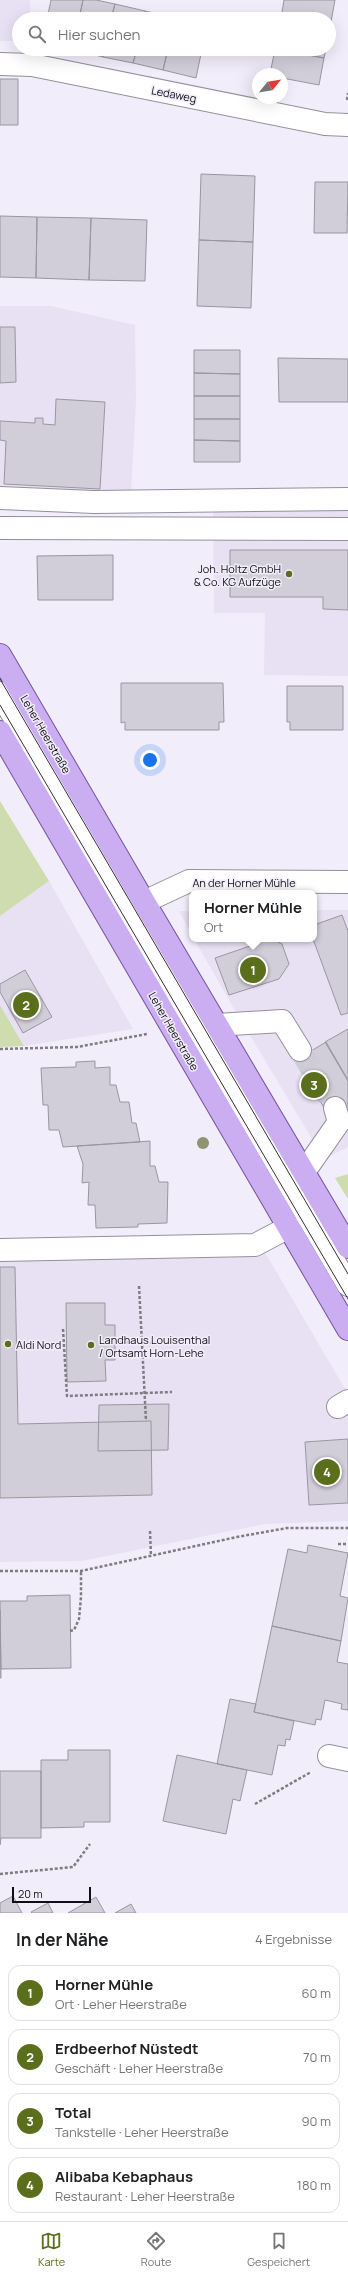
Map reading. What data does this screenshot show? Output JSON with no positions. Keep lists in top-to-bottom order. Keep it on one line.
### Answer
{"streets":{"main road":["Leher Heerstraße"],"street":["Ledaweg","An der Horner Mühle"]},"crossings":[["Leher Heerstraße","An der Horner Mühle"]],"places":["Joh. Holtz GmbH & Co. KG Aufzüge","Aldi Nord","Landhaus Louisenthal / Ortsamt Horn-Lehe"],"scale_bar":"20 m","north":"top right","page":{"search":"Hier suchen","popup":["Horner Mühle","Ort"],"pins":["1","2","3","4"],"scale":"20 m","heading":["In der Nähe","4 Ergebnisse"],"list":[{"mark":"1","name":"Horner Mühle","note":"Ort · Leher Heerstraße","value":"60 m"},{"mark":"2","name":"Erdbeerhof Nüstedt","note":"Geschäft · Leher Heerstraße","value":"70 m"},{"mark":"3","name":"Total","note":"Tankstelle · Leher Heerstraße","value":"90 m"},{"mark":"4","name":"Alibaba Kebaphaus","note":"Restaurant · Leher Heerstraße","value":"180 m"}],"nav":["Karte","Route","Gespeichert"]}}
